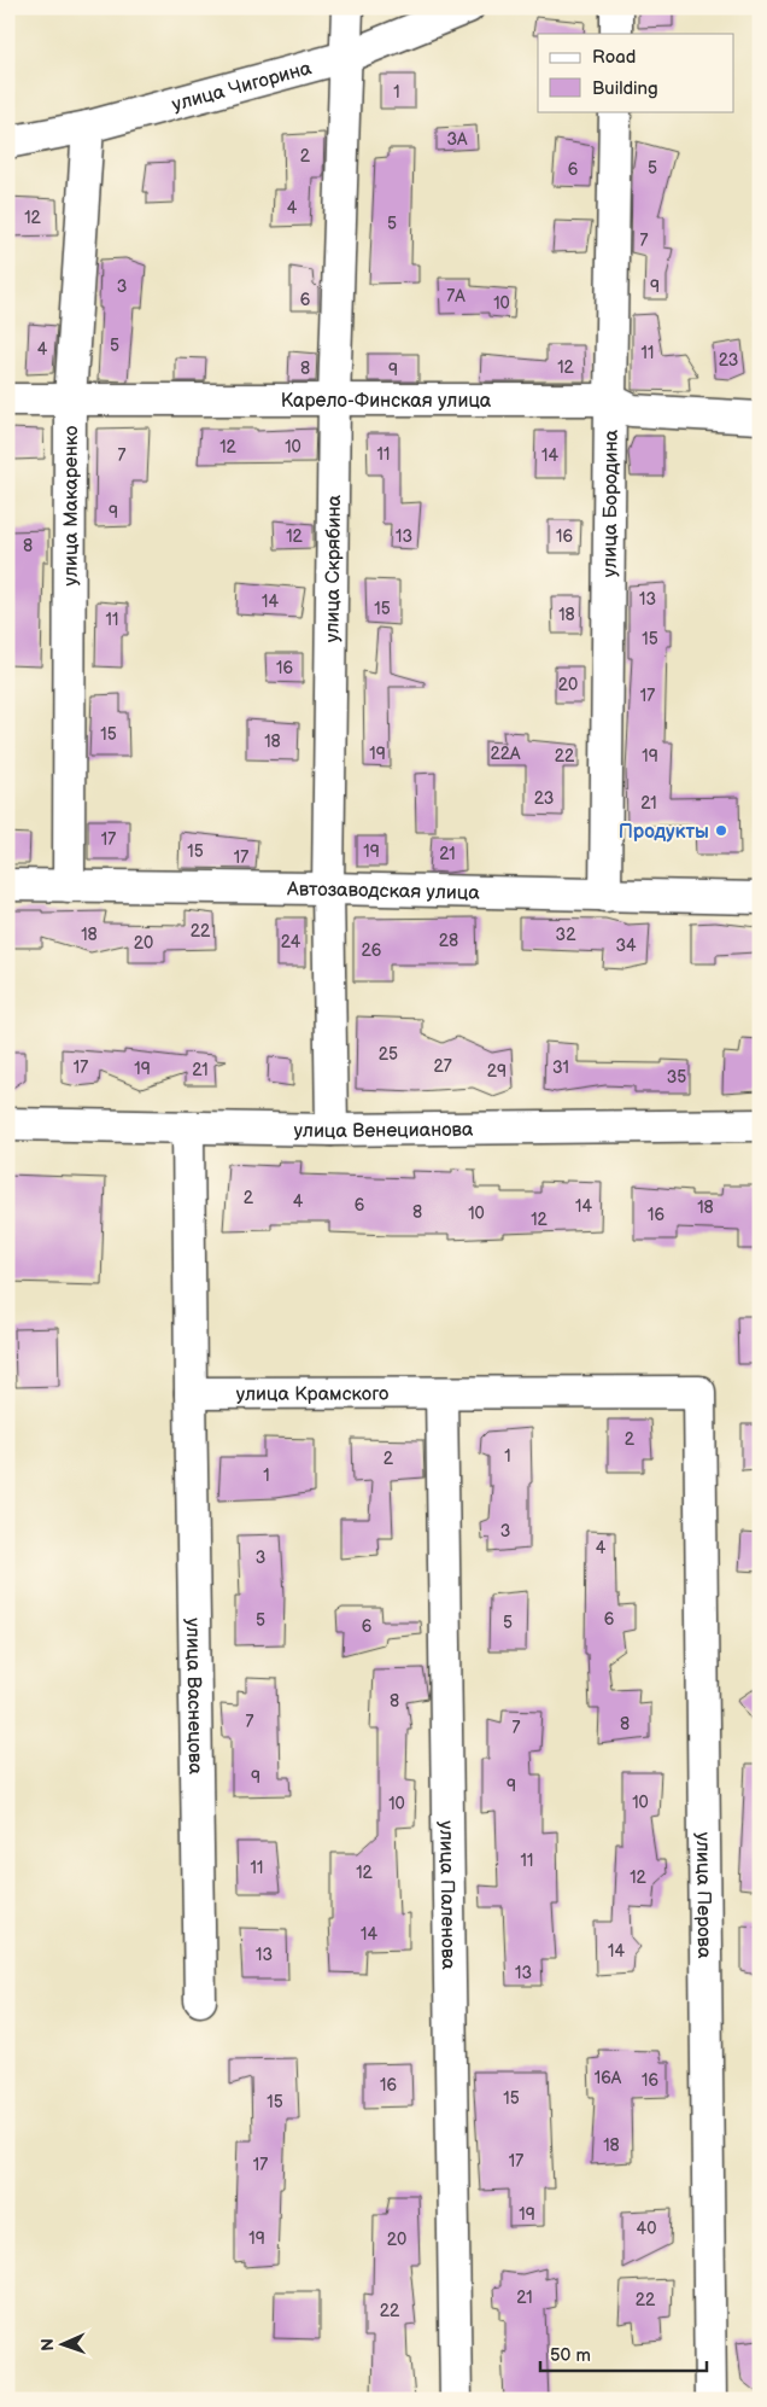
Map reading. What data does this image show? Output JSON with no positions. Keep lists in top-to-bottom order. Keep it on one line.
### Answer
{"streets":{"street":["улица Чигорина","Карело-Финская улица","улица Бородина","улица Макаренко","улица Скрябина","Автозаводская улица","улица Венецианова","улица Крамского","улица Васнецова","улица Перова","улица Паленова"]},"crossings":[["улица Чигорина","улица Макаренко"],["улица Чигорина","улица Скрябина"],["Карело-Финская улица","улица Бородина"],["Карело-Финская улица","улица Макаренко"],["Карело-Финская улица","улица Скрябина"],["улица Бородина","Автозаводская улица"],["улица Макаренко","Автозаводская улица"],["улица Скрябина","Автозаводская улица"],["улица Скрябина","улица Венецианова"],["улица Крамского","улица Васнецова"],["улица Крамского","улица Перова"],["улица Крамского","улица Паленова"]],"places":["Продукты"],"house_numbers":["1","3А","2","5","6","4","12","5","7","3","9","7А","6","10","5","4","11","23","12","8","9","12","10","11","7","14","9","12","13","16","8","13","14","15","18","11","15","16","20","17","15","18","19","22А","22","19","23","21","17","15","19","21","17","22","18","32","28","24","20","34","26","25","27","17","31","19","21","29","35","2","4","6","14","18","8","10","16","12","2","1","2","1","3","4","3","6","5","5","6","8","7","8","7","9","9","10","10","11","11","12","12","14","14","13","13","16А","16","16","15","15","18","17","17","19","40","19","20","21","22","22"],"legend":["Road","Building"],"scale_bar":"50 m","north":"left"}
